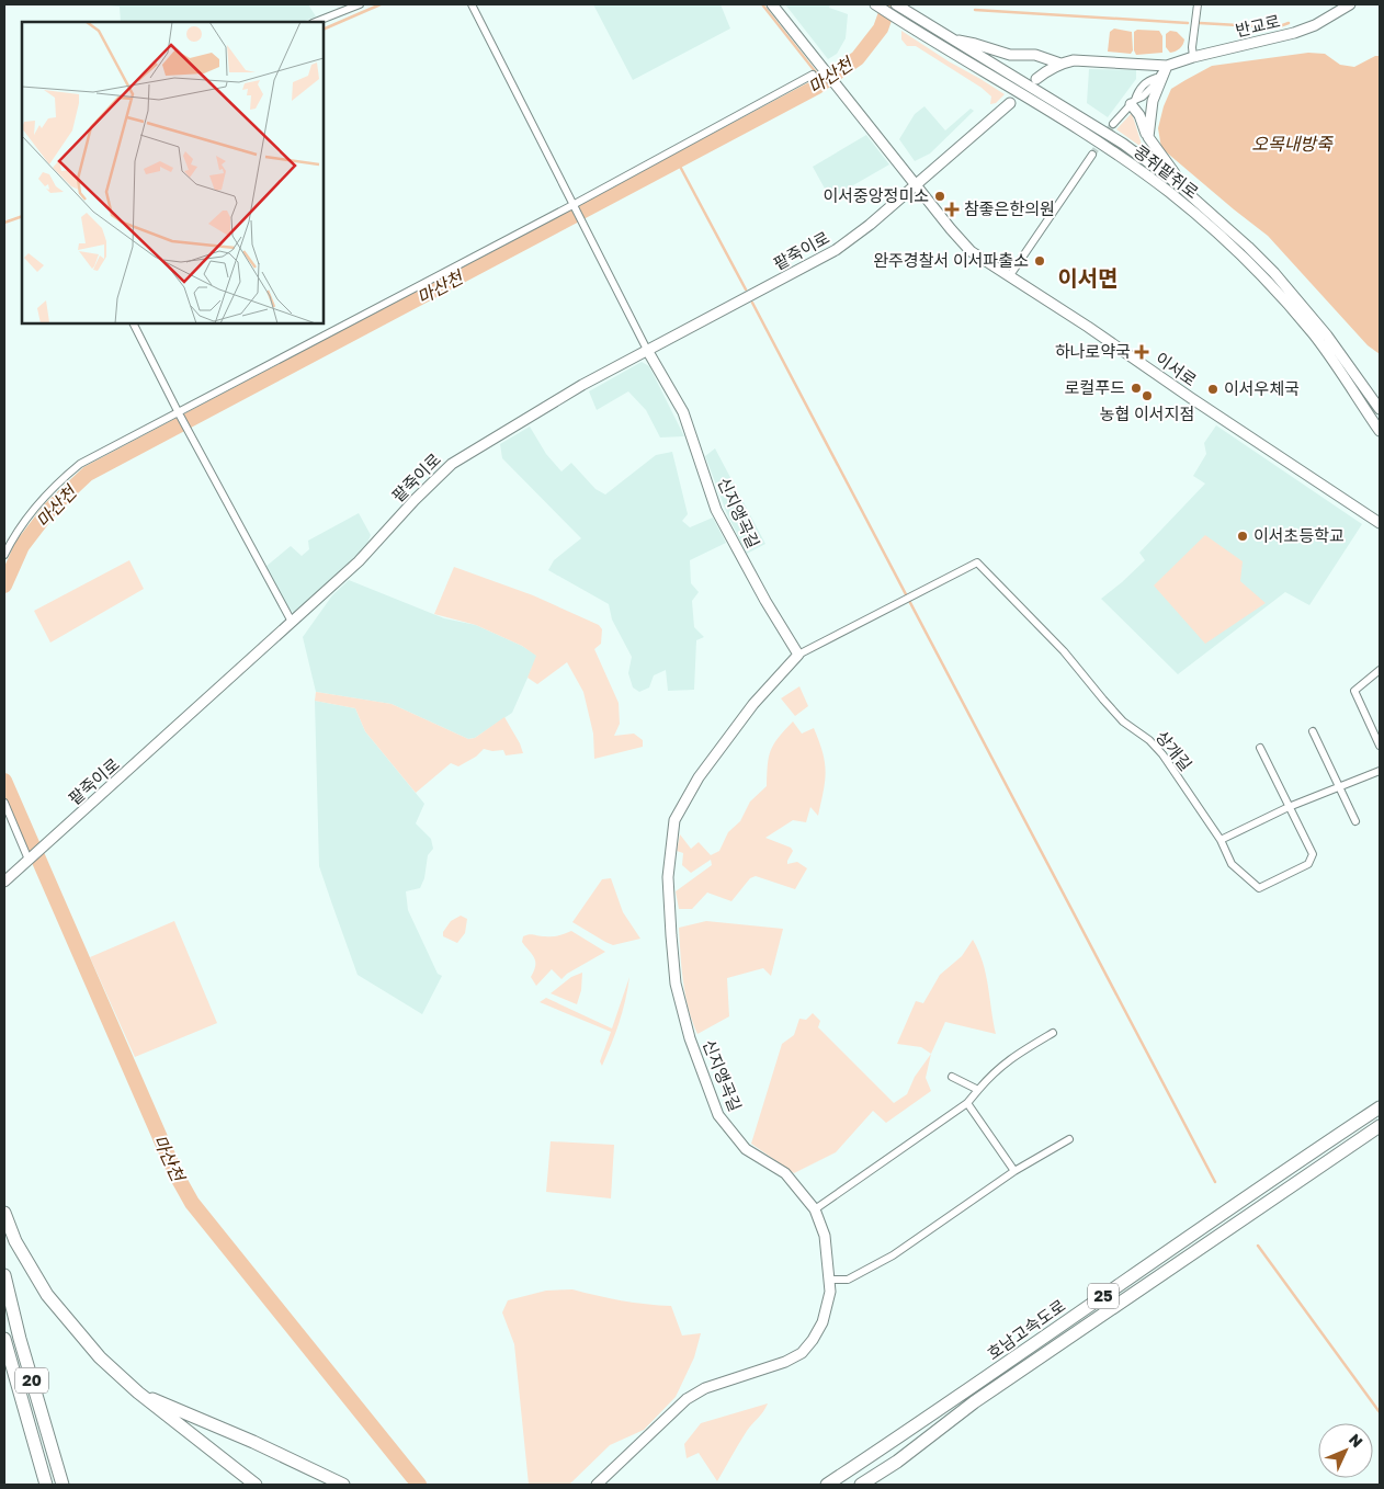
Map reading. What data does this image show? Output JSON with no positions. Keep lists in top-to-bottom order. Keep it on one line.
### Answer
{"streets":{"highway":["25","호남고속도로","20"],"street":["반교로","콩쥐팥쥐로","팥죽이로","이서로","신지앵곡길","상개길"]},"crossings":[["팥죽이로","이서로"],["팥죽이로","신지앵곡길"],["신지앵곡길","상개길"]],"districts":["이서면"],"water":["마산천","오목내방죽"],"places":{"other":["이서중앙정미소","완주경찰서 이서파출소","로컬푸드","이서우체국","농협 이서지점","이서초등학교"],"health":["참좋은한의원","하나로약국"]},"north":"top right"}
